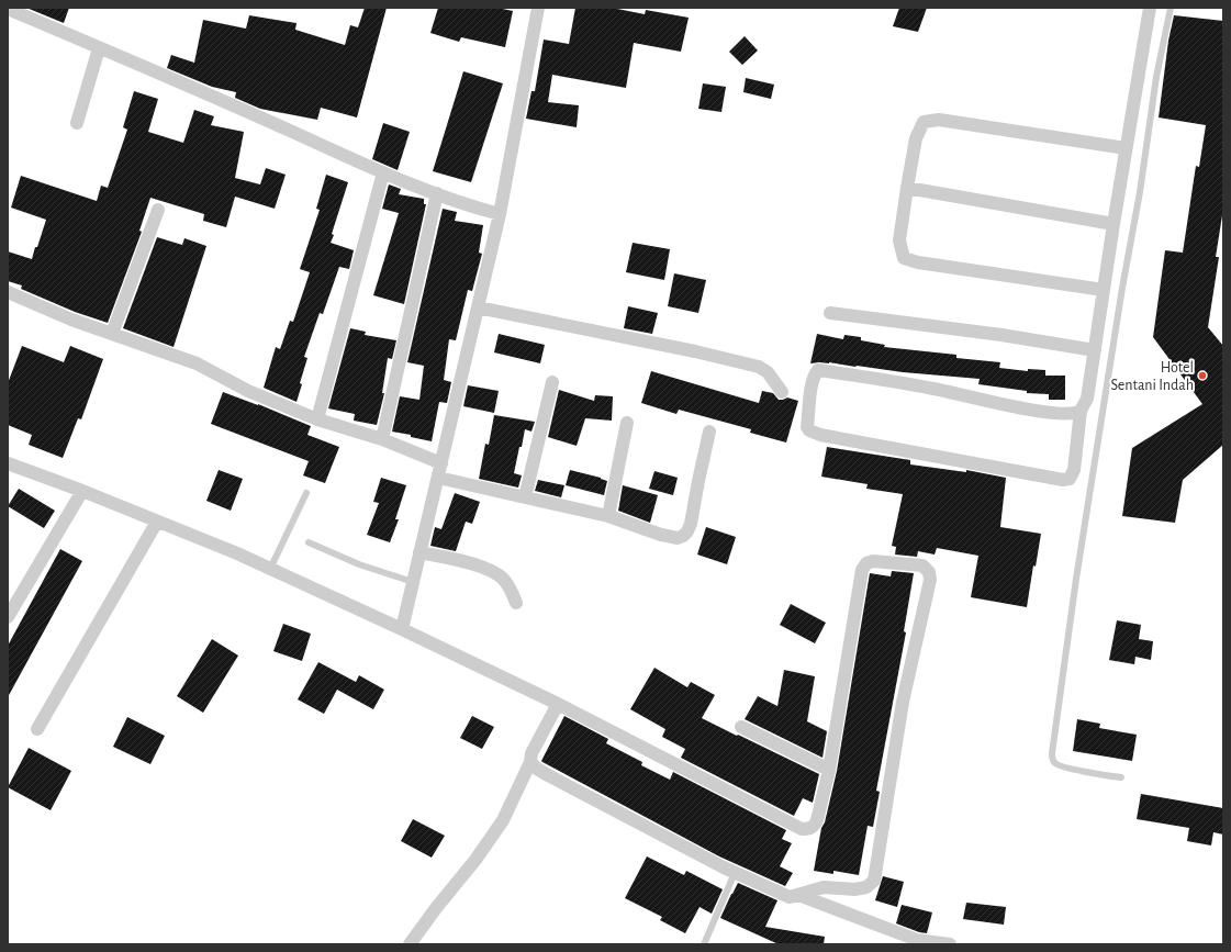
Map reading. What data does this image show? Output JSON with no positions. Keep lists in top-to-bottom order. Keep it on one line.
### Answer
{"places":["Hotel Sentani Indah"]}
